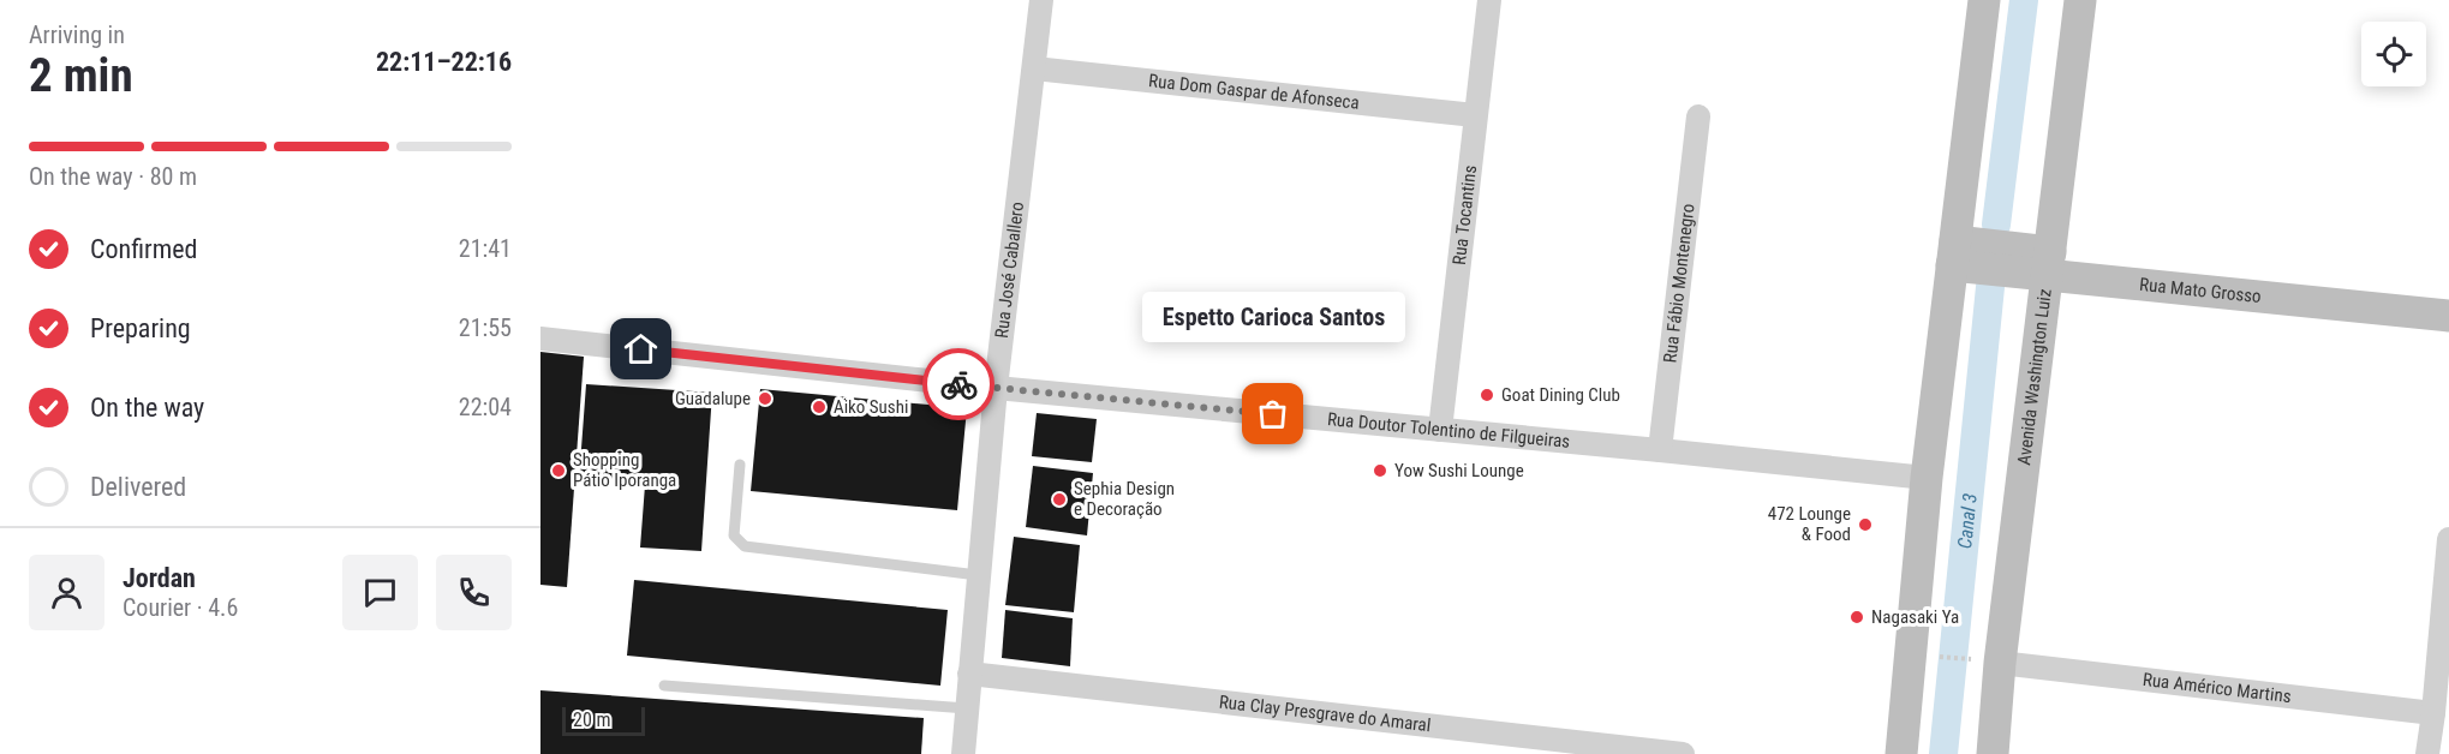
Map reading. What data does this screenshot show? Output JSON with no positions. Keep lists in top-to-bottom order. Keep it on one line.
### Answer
{"streets":{"main road":["Rua Mato Grosso","Avenida Washington Luiz"],"street":["Rua Dom Gaspar de Afonseca","Rua Tocantins","Rua José Caballero","Rua Fábio Montenegro","Rua Doutor Tolentino de Filgueiras","Rua Américo Martins","Rua Clay Presgrave do Amaral"]},"crossings":[["Rua Dom Gaspar de Afonseca","Rua Tocantins"],["Rua Dom Gaspar de Afonseca","Rua José Caballero"],["Rua Tocantins","Rua Doutor Tolentino de Filgueiras"],["Rua José Caballero","Rua Doutor Tolentino de Filgueiras"],["Rua José Caballero","Rua Clay Presgrave do Amaral"],["Rua Fábio Montenegro","Rua Doutor Tolentino de Filgueiras"],["Rua Mato Grosso","Avenida Washington Luiz"],["Avenida Washington Luiz","Rua Américo Martins"]],"water":["Canal 3"],"places":["Goat Dining Club","Guadalupe","Aiko Sushi","Espetto Carioca Santos","Shopping Pátio Iporanga","Yow Sushi Lounge","Sephia Design e Decoração","472 Lounge & Food","Nagasaki Ya"],"scale_bar":"20 m","page":{"heading":["2 min","Arriving in","22:11–22:16"],"panel":["Jordan","Courier · 4.6"],"bar":"On the way · 80 m","list":[["Confirmed","21:41"],["Preparing","21:55"],["On the way","22:04"],"Delivered"],"bubble":"Espetto Carioca Santos","scale":"20 m"}}
